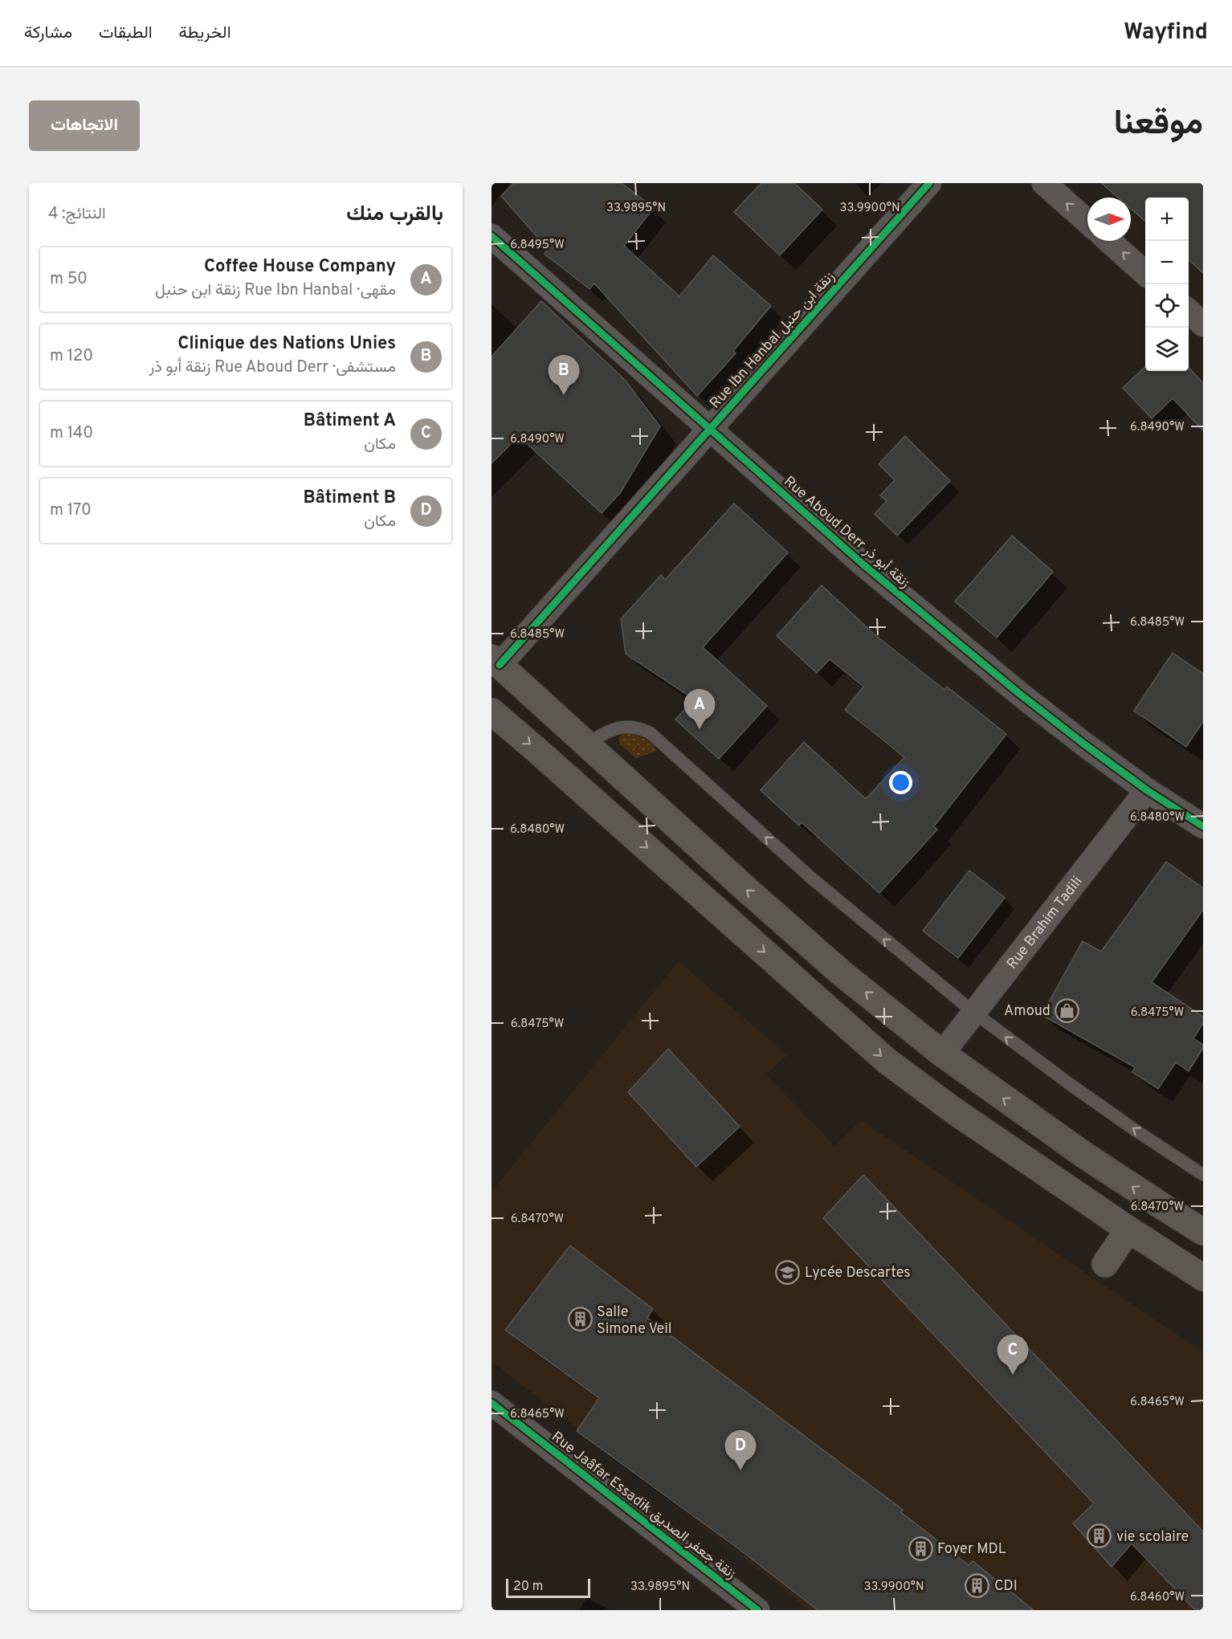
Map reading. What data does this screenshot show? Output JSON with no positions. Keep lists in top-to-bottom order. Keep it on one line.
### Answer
{"streets":{"street":["Rue Ibn Hanbal زنقة ابن حنبل","Rue Aboud Derr زنقة أبو ذر","Rue Brahim Tadili","Rue Jaâfar Essadik زنقة جعفر الصديق"]},"crossings":[["Rue Ibn Hanbal زنقة ابن حنبل","Rue Aboud Derr زنقة أبو ذر"],["Rue Aboud Derr زنقة أبو ذر","Rue Brahim Tadili"]],"places":{"shop":["Amoud"],"school or university":["Lycée Descartes"],"building":["Salle Simone Veil","vie scolaire","Foyer MDL","CDI"]},"scale_bar":"20 m","north":"right","page":{"header":"Wayfind","nav":["الخريطة","الطبقات","مشاركة"],"title":"موقعنا","buttons":"الاتجاهات","heading":["بالقرب منك","النتائج: 4"],"map_buttons":["+","−"],"list":[{"mark":"A","name":"Coffee House Company","note":"مقهى · Rue Ibn Hanbal زنقة ابن حنبل","value":"50 m"},{"mark":"B","name":"Clinique des Nations Unies","note":"مستشفى · Rue Aboud Derr زنقة أبو ذر","value":"120 m"},{"mark":"C","name":"Bâtiment A","note":"مكان","value":"140 m"},{"mark":"D","name":"Bâtiment B","note":"مكان","value":"170 m"}],"pins":["B","A","C","D"],"scale":"20 m"},"coordinates":["33.9895°N","33.9900°N","6.8495°W","6.8490°W","6.8485°W","6.8480°W","6.8475°W","6.8470°W","6.8465°W","6.8460°W"]}
